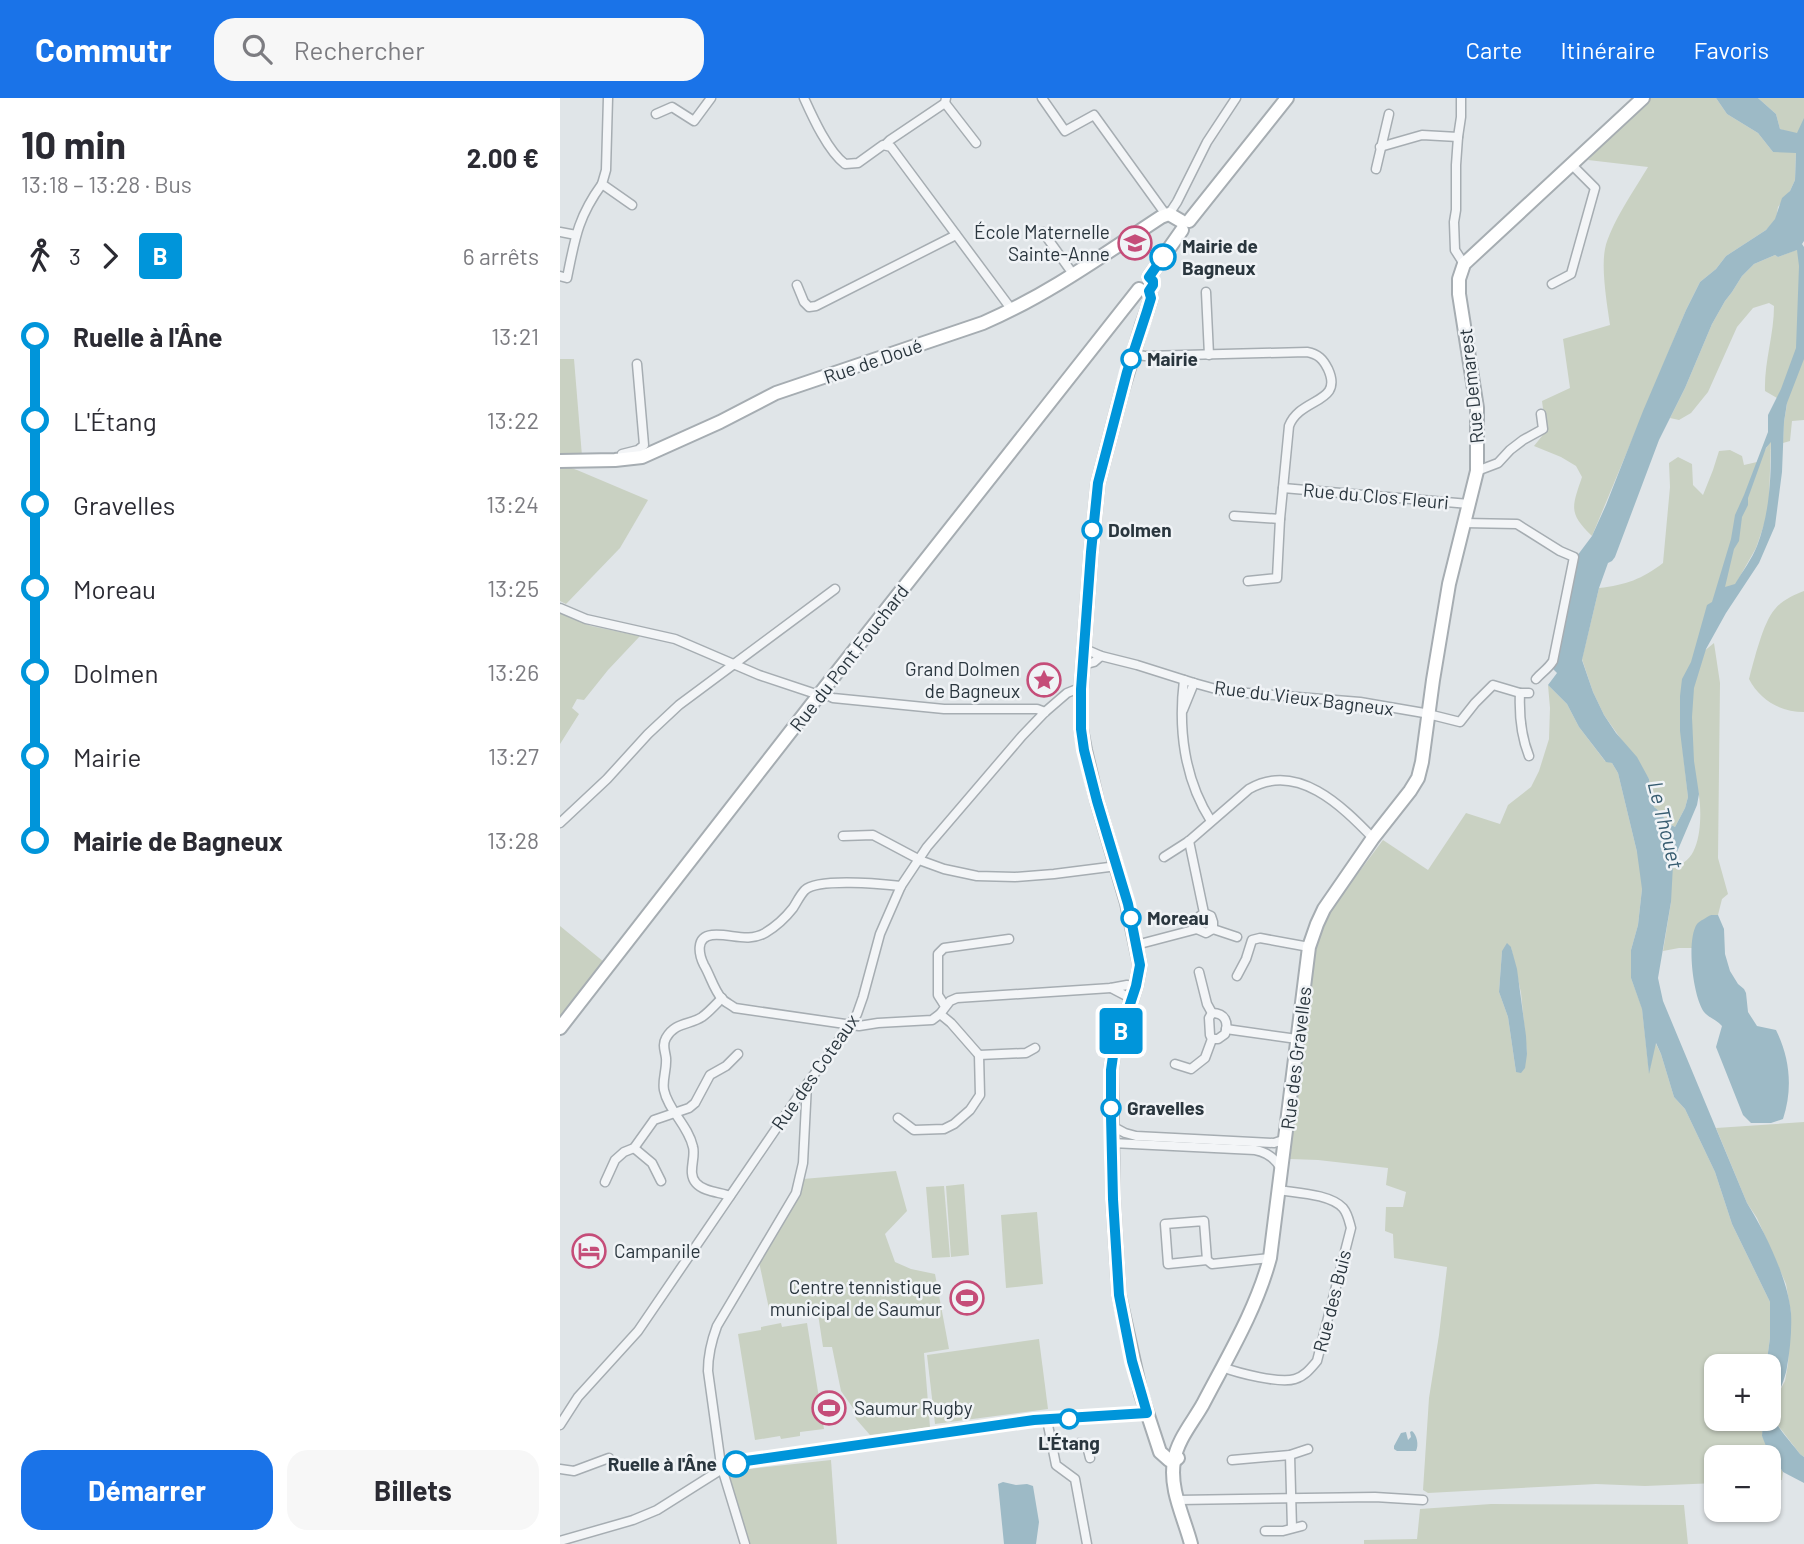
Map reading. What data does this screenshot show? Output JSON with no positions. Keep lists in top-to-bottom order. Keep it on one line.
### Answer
{"streets":{"street":["Rue de Doué","Rue Demarest","Rue du Clos Fleuri","Rue du Pont Fouchard","Rue du Vieux Bagneux","Rue des Gravelles","Rue des Coteaux","Rue des Buis"]},"crossings":[["Rue Demarest","Rue du Clos Fleuri"],["Rue Demarest","Rue du Vieux Bagneux"],["Rue Demarest","Rue des Gravelles"],["Rue du Vieux Bagneux","Rue des Gravelles"],["Rue des Gravelles","Rue des Buis"]],"water":["Le Thouet"],"places":{"school or university":["École Maternelle Sainte-Anne"],"other":["Mairie de Bagneux","Mairie","Dolmen","Moreau","Gravelles","L'Étang","Ruelle à l'Âne"],"place":["Grand Dolmen de Bagneux"],"hotel":["Campanile"],"sports":["Centre tennistique municipal de Saumur","Saumur Rugby"]},"lines":["bus line B"],"page":{"header":"Commutr","search":"Rechercher","nav":["Carte","Itinéraire","Favoris"],"heading":["10 min","13:18 – 13:28 · Bus","2.00 €"],"on_map":"B","legs":["3","B","6 arrêts"],"list":[{"name":"Ruelle à l'Âne","value":"13:21"},{"name":"L'Étang","value":"13:22"},{"name":"Gravelles","value":"13:24"},{"name":"Moreau","value":"13:25"},{"name":"Dolmen","value":"13:26"},{"name":"Mairie","value":"13:27"},{"name":"Mairie de Bagneux","value":"13:28"}],"map_buttons":["+","−"],"buttons":["Démarrer","Billets"]}}
